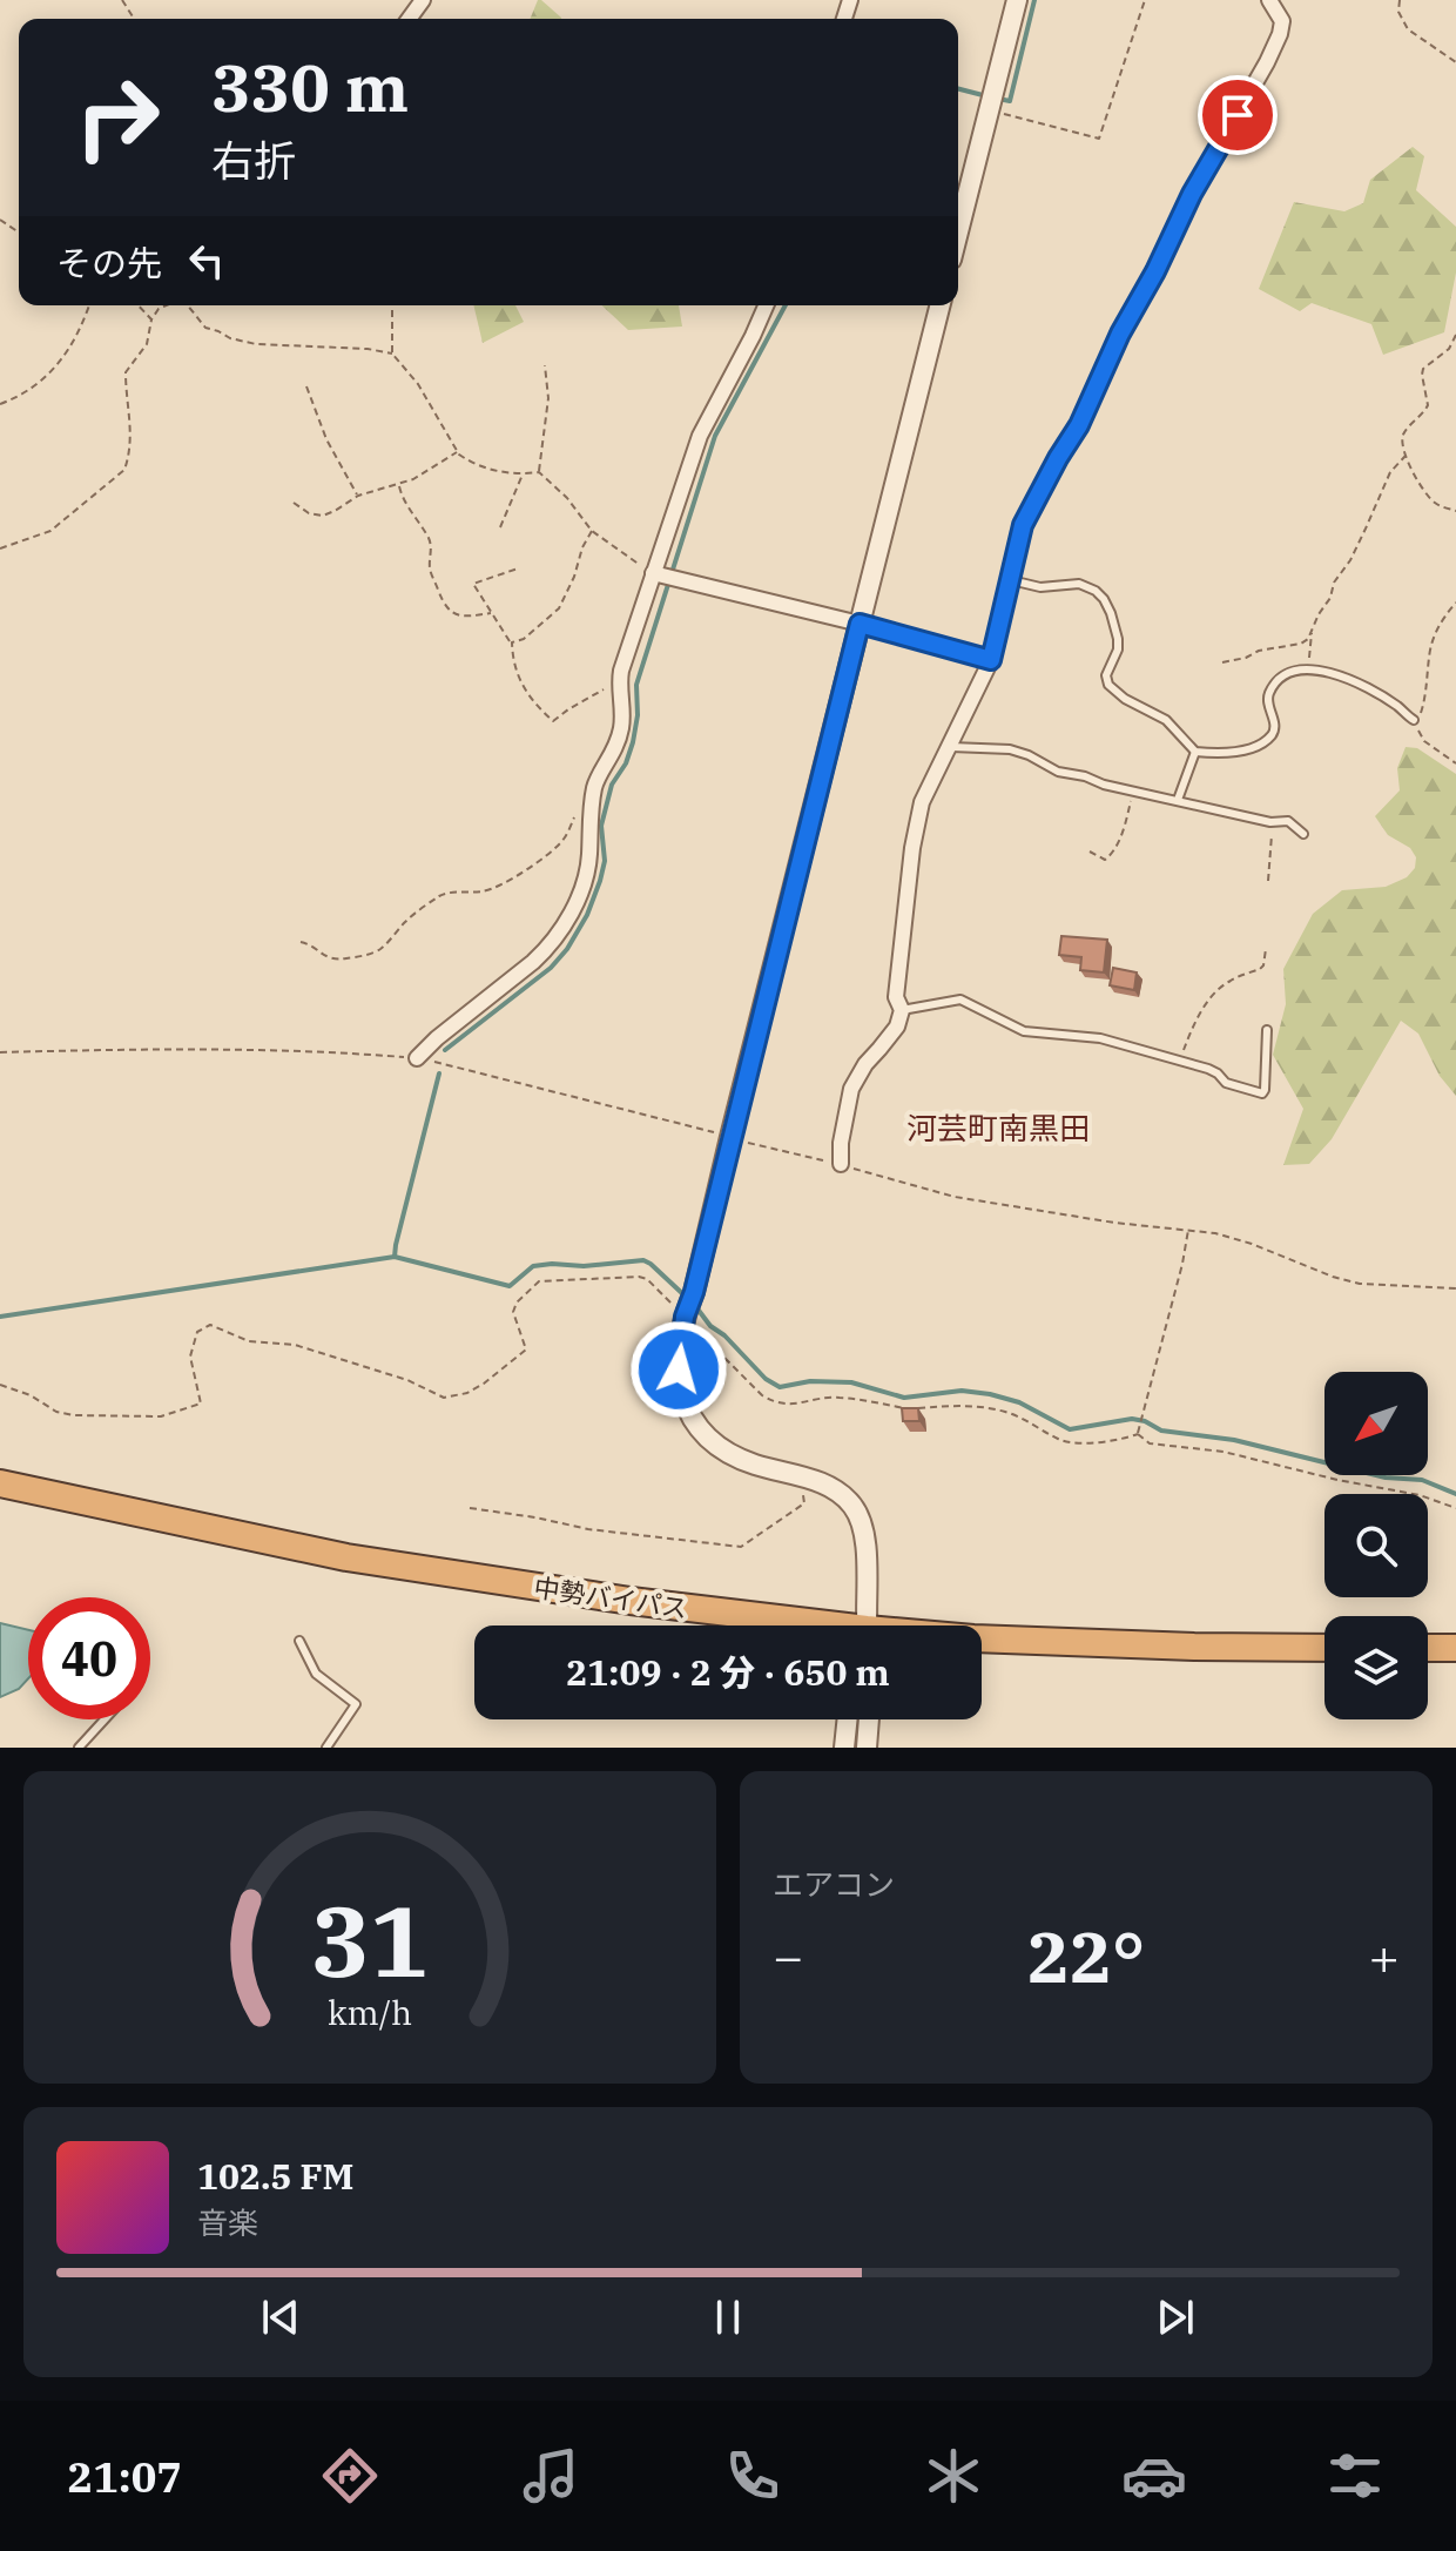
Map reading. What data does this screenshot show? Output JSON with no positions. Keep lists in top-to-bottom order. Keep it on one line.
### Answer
{"streets":{"highway":["中勢バイパス"]},"districts":["河芸町南黒田"],"north":"bottom left","page":{"turn":["330 m","右折"],"then":"その先","limit":"40","trip":"21:09 · 2 分 · 650 m","tile":"エアコン","heat":["−","22°","+"],"song":["102.5 FM","音楽"],"tabs":"21:07","gauge":["31","km/h"]}}
